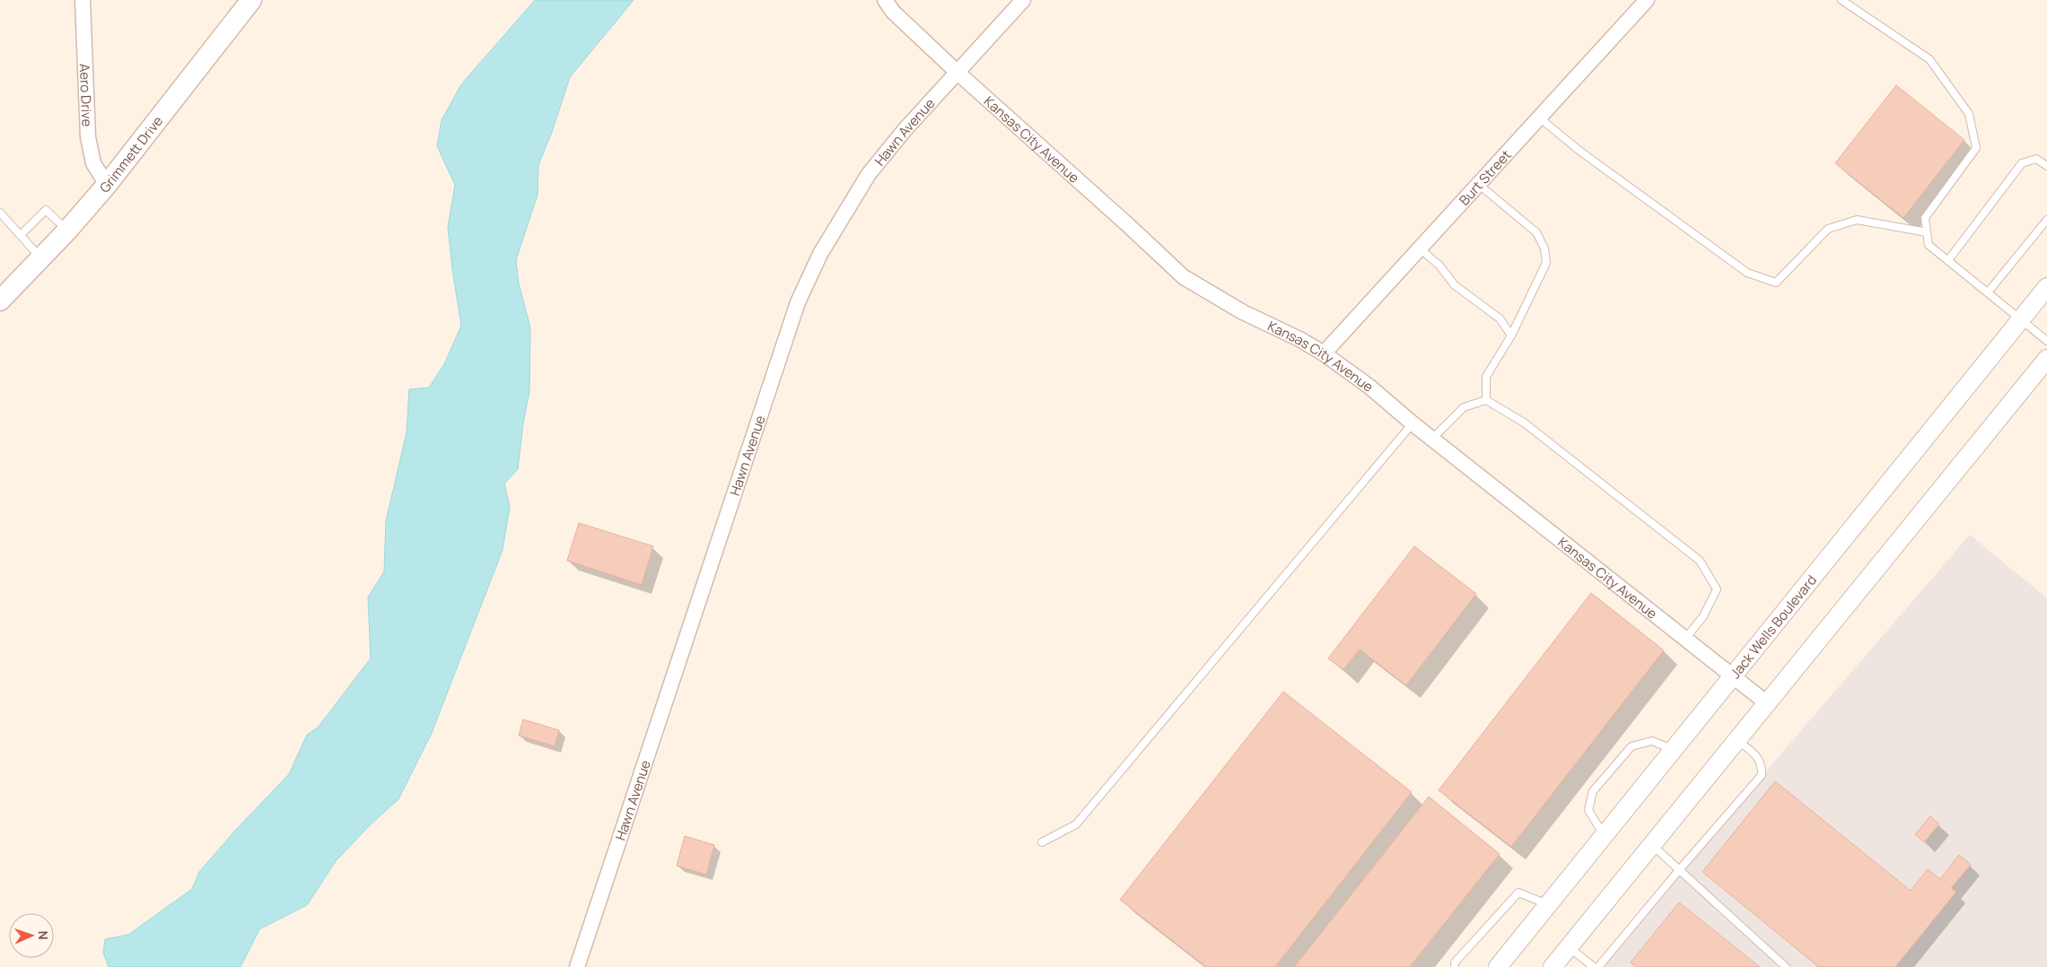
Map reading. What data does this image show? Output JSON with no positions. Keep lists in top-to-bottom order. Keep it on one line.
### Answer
{"streets":{"main road":["Grimmett Drive"],"street":["Aero Drive","Hawn Avenue","Kansas City Avenue","Burt Street","Jack Wells Boulevard"]},"crossings":[["Aero Drive","Grimmett Drive"],["Hawn Avenue","Kansas City Avenue"],["Kansas City Avenue","Burt Street"],["Kansas City Avenue","Jack Wells Boulevard"]],"north":"right"}
